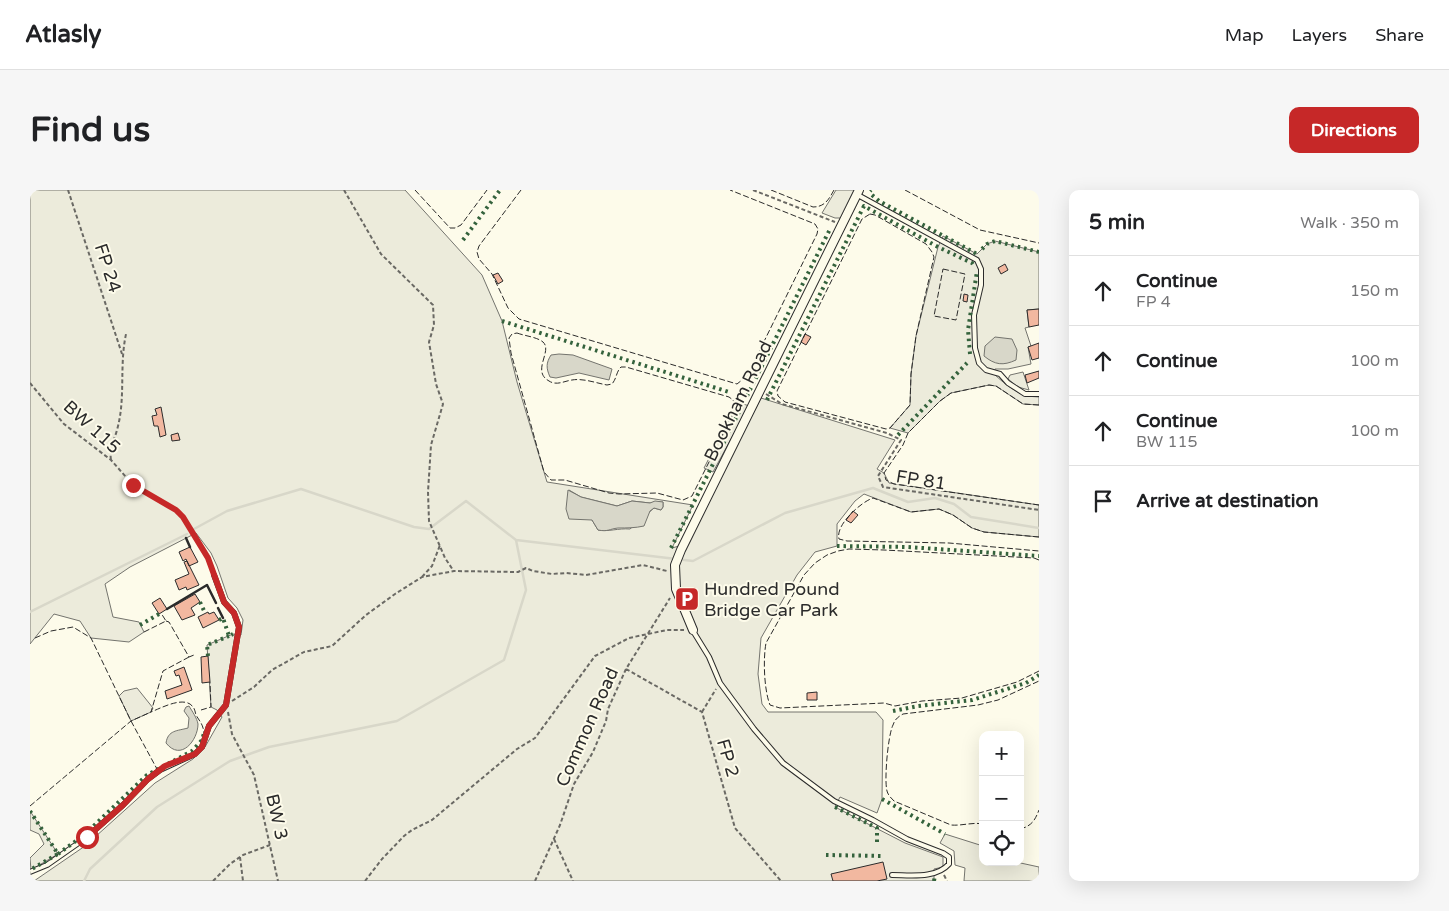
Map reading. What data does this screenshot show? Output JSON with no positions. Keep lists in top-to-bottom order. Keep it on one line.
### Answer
{"streets":{"street":["Bookham Road"],"path":["FP 24","BW 115","FP 81","Common Road","FP 2","BW 3"]},"crossings":[["Bookham Road","FP 81"],["Bookham Road","Common Road"]],"places":{"parking":["Hundred Pound Bridge Car Park"]},"page":{"header":"Atlasly","nav":["Map","Layers","Share"],"buttons":"Directions","title":"Find us","heading":["5 min","Walk · 350 m"],"list":[["Continue","FP 4","150 m"],["Continue","100 m"],["Continue","BW 115","100 m"],"Arrive at destination"],"map_buttons":["+","−"]}}
